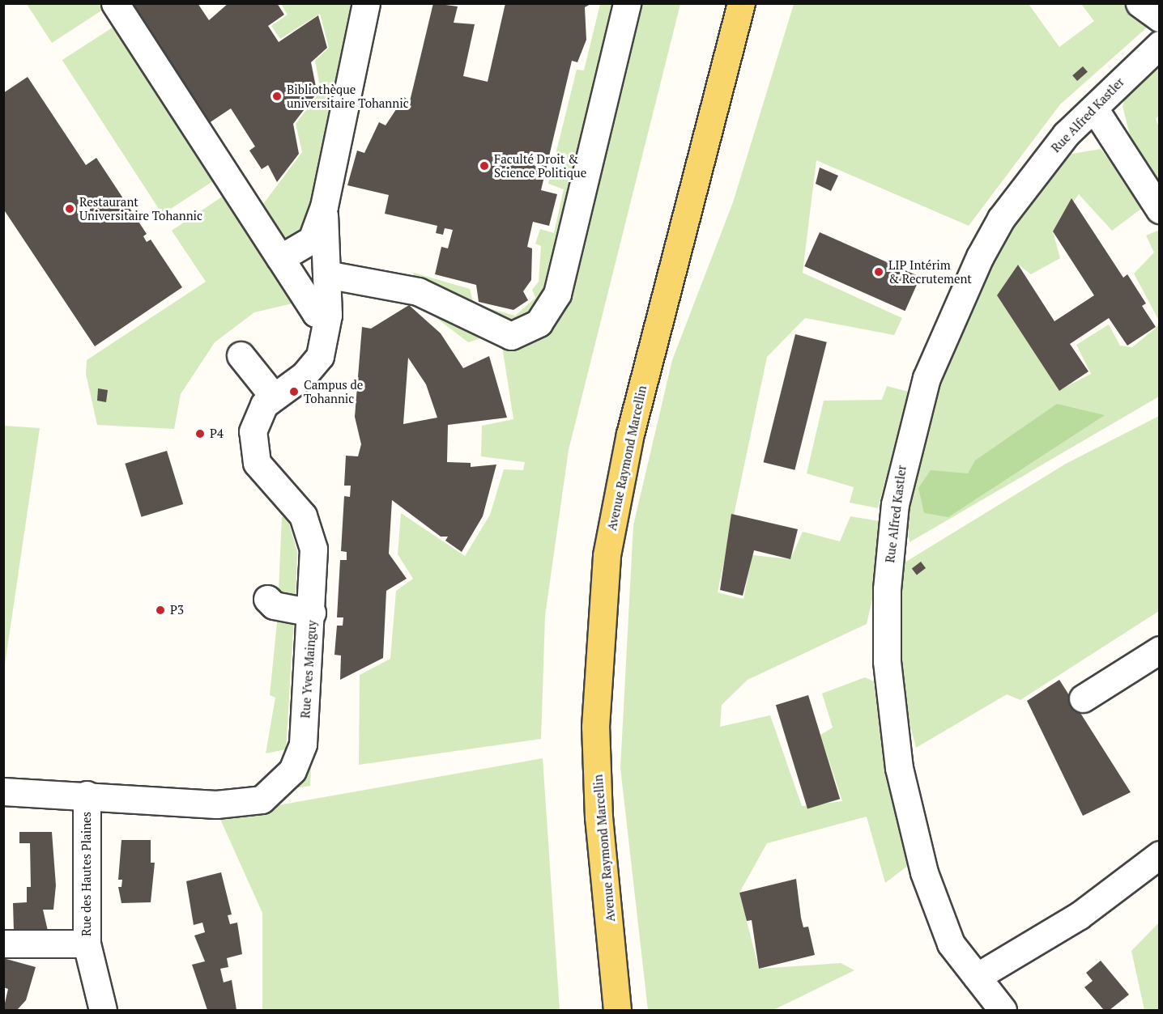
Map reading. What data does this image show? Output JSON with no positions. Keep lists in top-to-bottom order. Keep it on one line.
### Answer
{"streets":{"main road":["Avenue Raymond Marcellin"],"street":["Rue Alfred Kastler","Rue Yves Mainguy","Rue des Hautes Plaines"]},"crossings":[["Rue Yves Mainguy","Rue des Hautes Plaines"]],"places":["Bibliothèque universitaire Tohannic","Faculté Droit & Science Politique","Restaurant Universitaire Tohannic","LIP Intérim & Recrutement","Campus de Tohannic","P4","P3"]}
